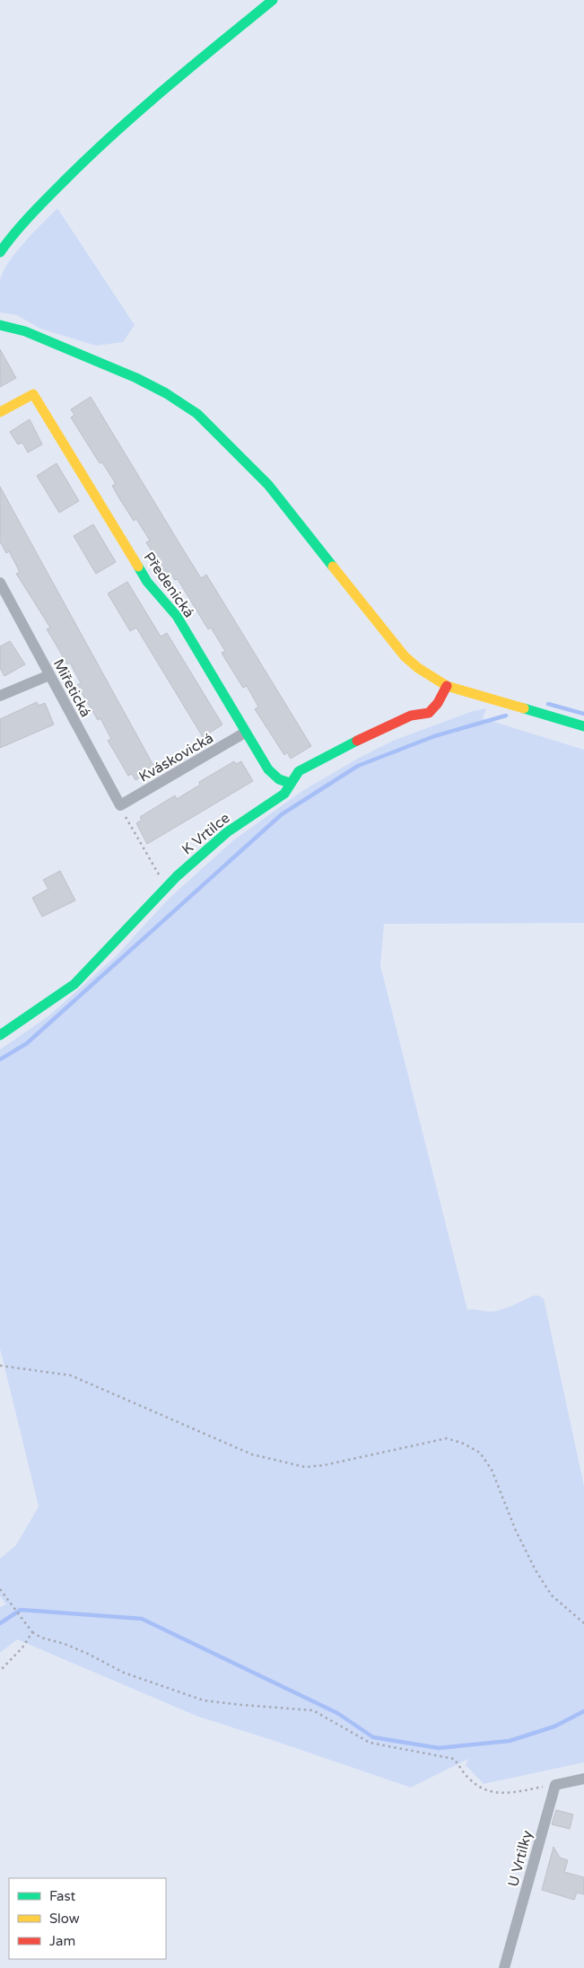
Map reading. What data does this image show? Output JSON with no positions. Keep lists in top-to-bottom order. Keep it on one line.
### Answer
{"streets":{"street":["Předenická","Miřetická","Kváskovická","K Vrtilce","U Vrtilky"]},"crossings":[["Předenická","Kváskovická"],["Předenická","K Vrtilce"],["Miřetická","Kváskovická"]],"legend":["Fast","Slow","Jam"]}
